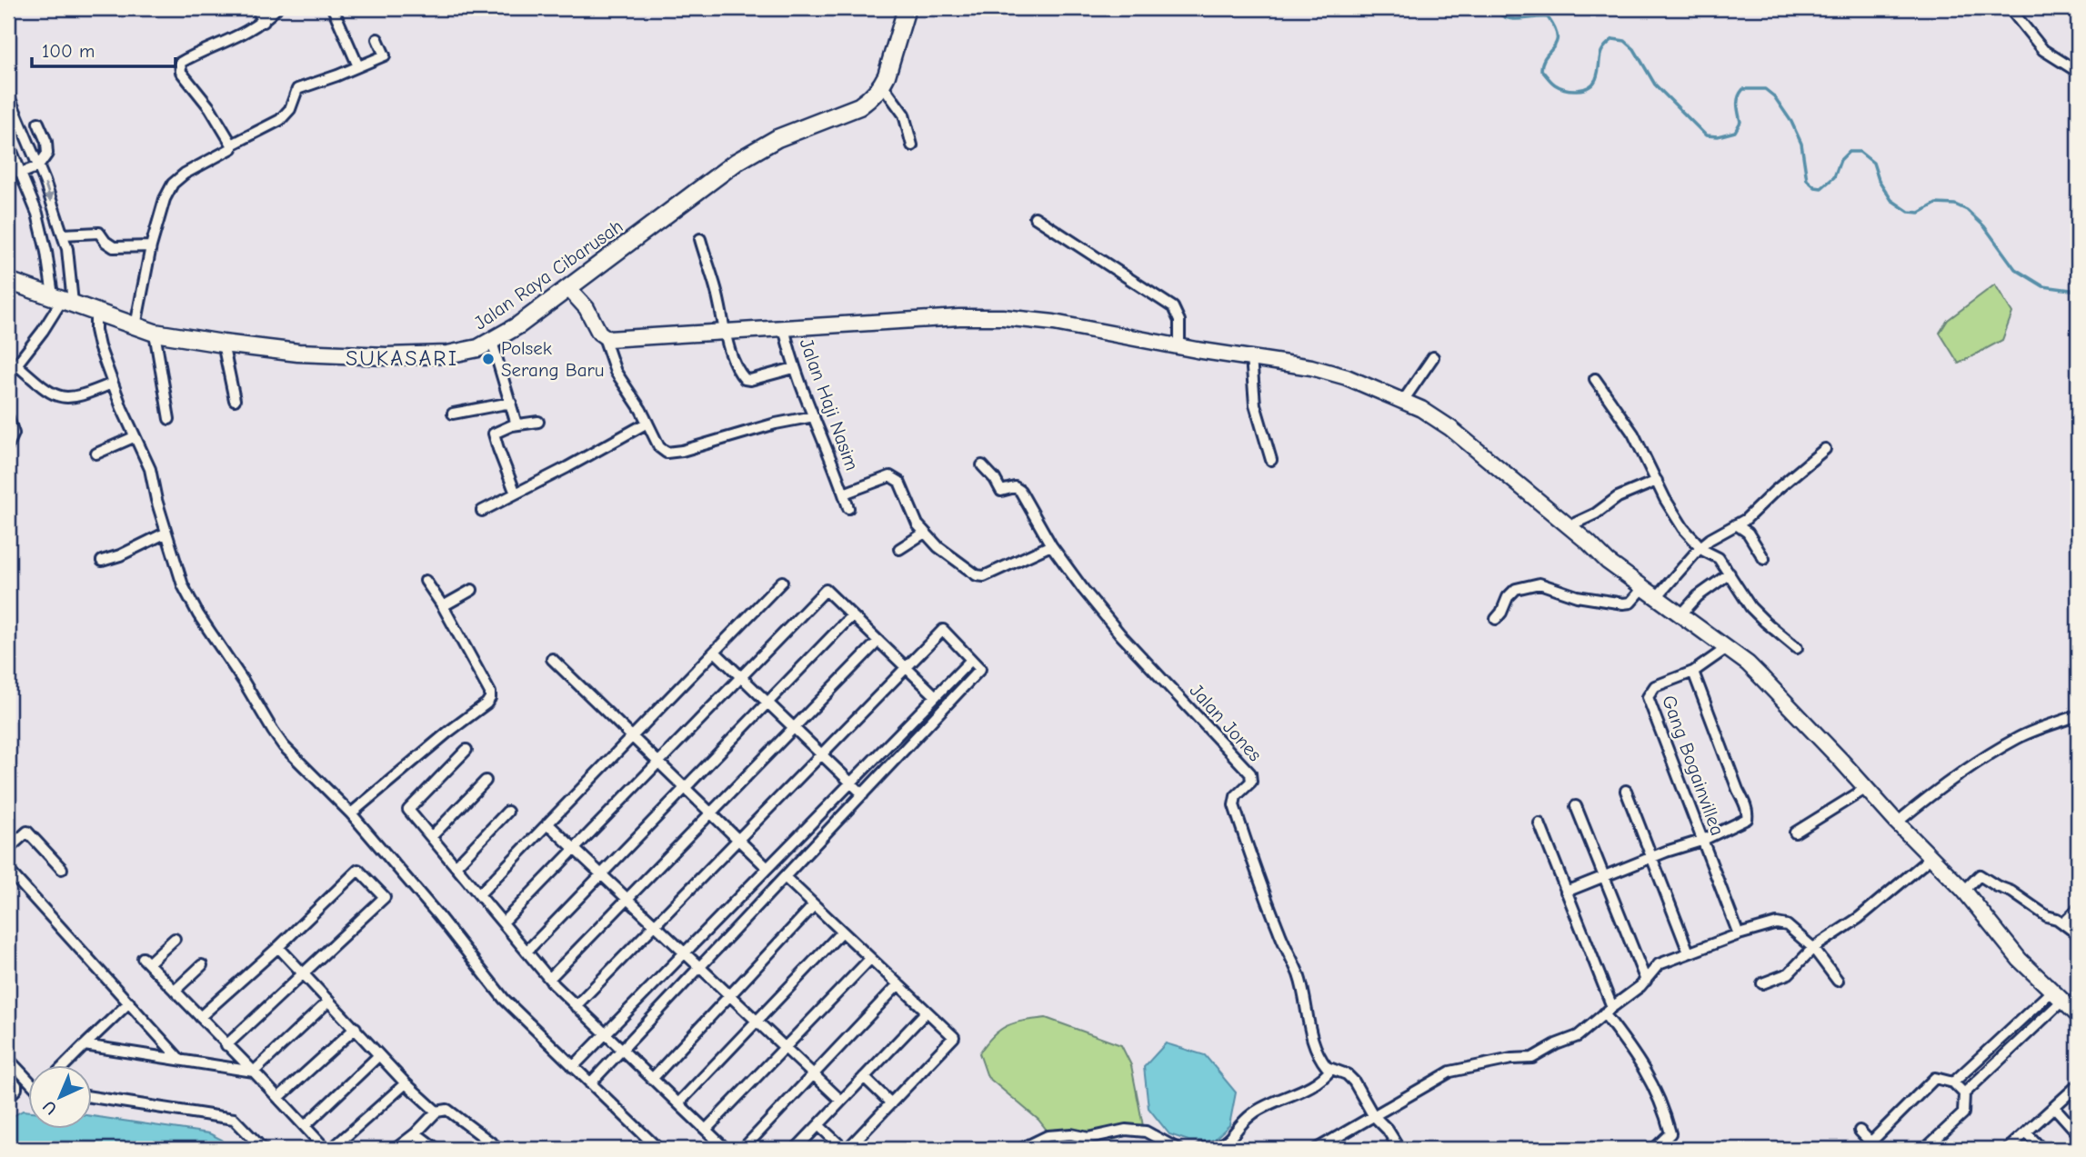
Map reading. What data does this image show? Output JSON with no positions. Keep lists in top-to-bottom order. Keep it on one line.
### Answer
{"streets":{"main road":["Jalan Raya Cibarusah"],"street":["Jalan Haji Nasim","Jalan Jones","Gang Bogainvillea"]},"crossings":[["Jalan Haji Nasim","Jalan Jones"]],"districts":["SUKASARI"],"places":["Polsek Serang Baru"],"scale_bar":"100 m","north":"bottom left"}
